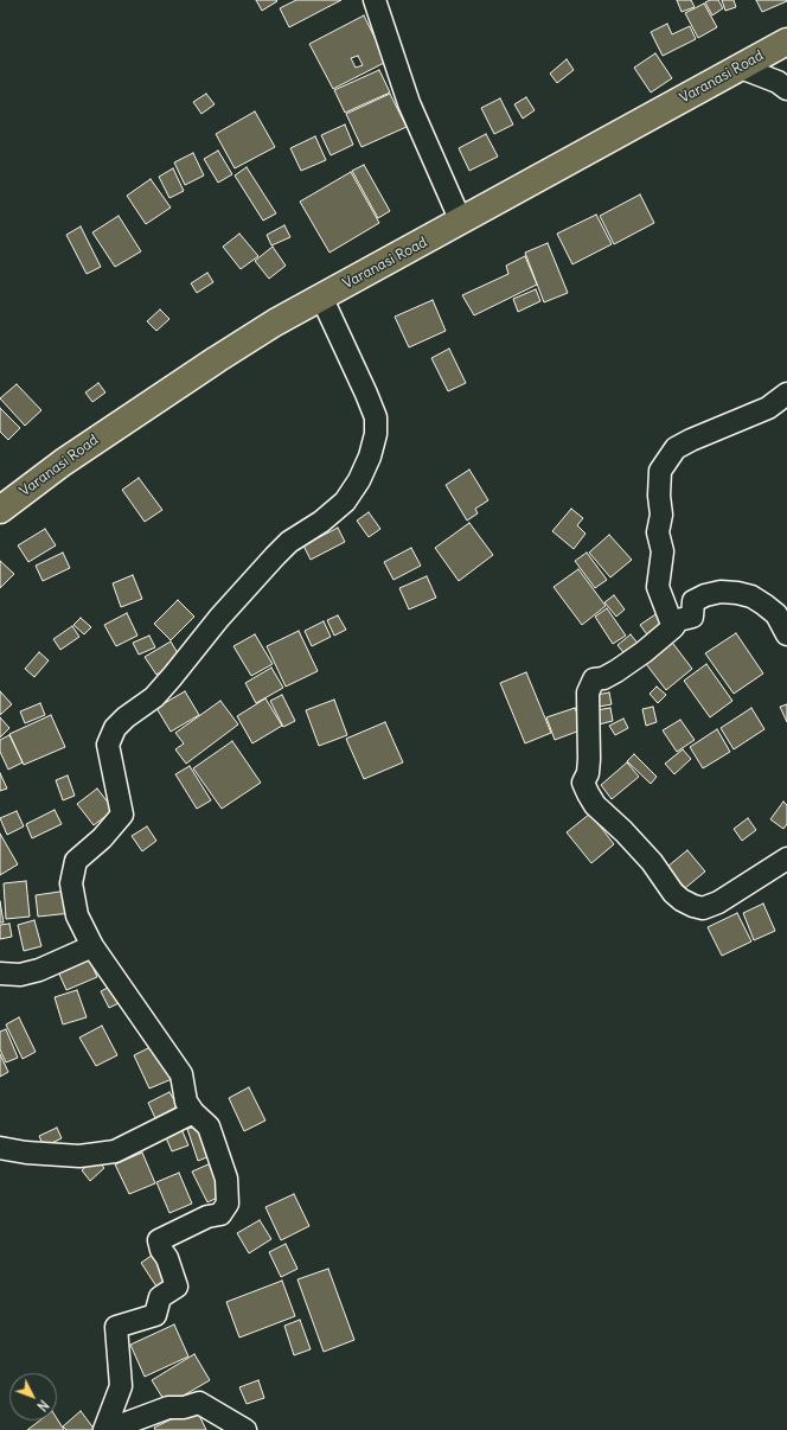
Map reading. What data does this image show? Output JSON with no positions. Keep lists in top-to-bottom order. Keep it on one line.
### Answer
{"streets":{"highway":["Varanasi Road"]},"north":"bottom right"}
